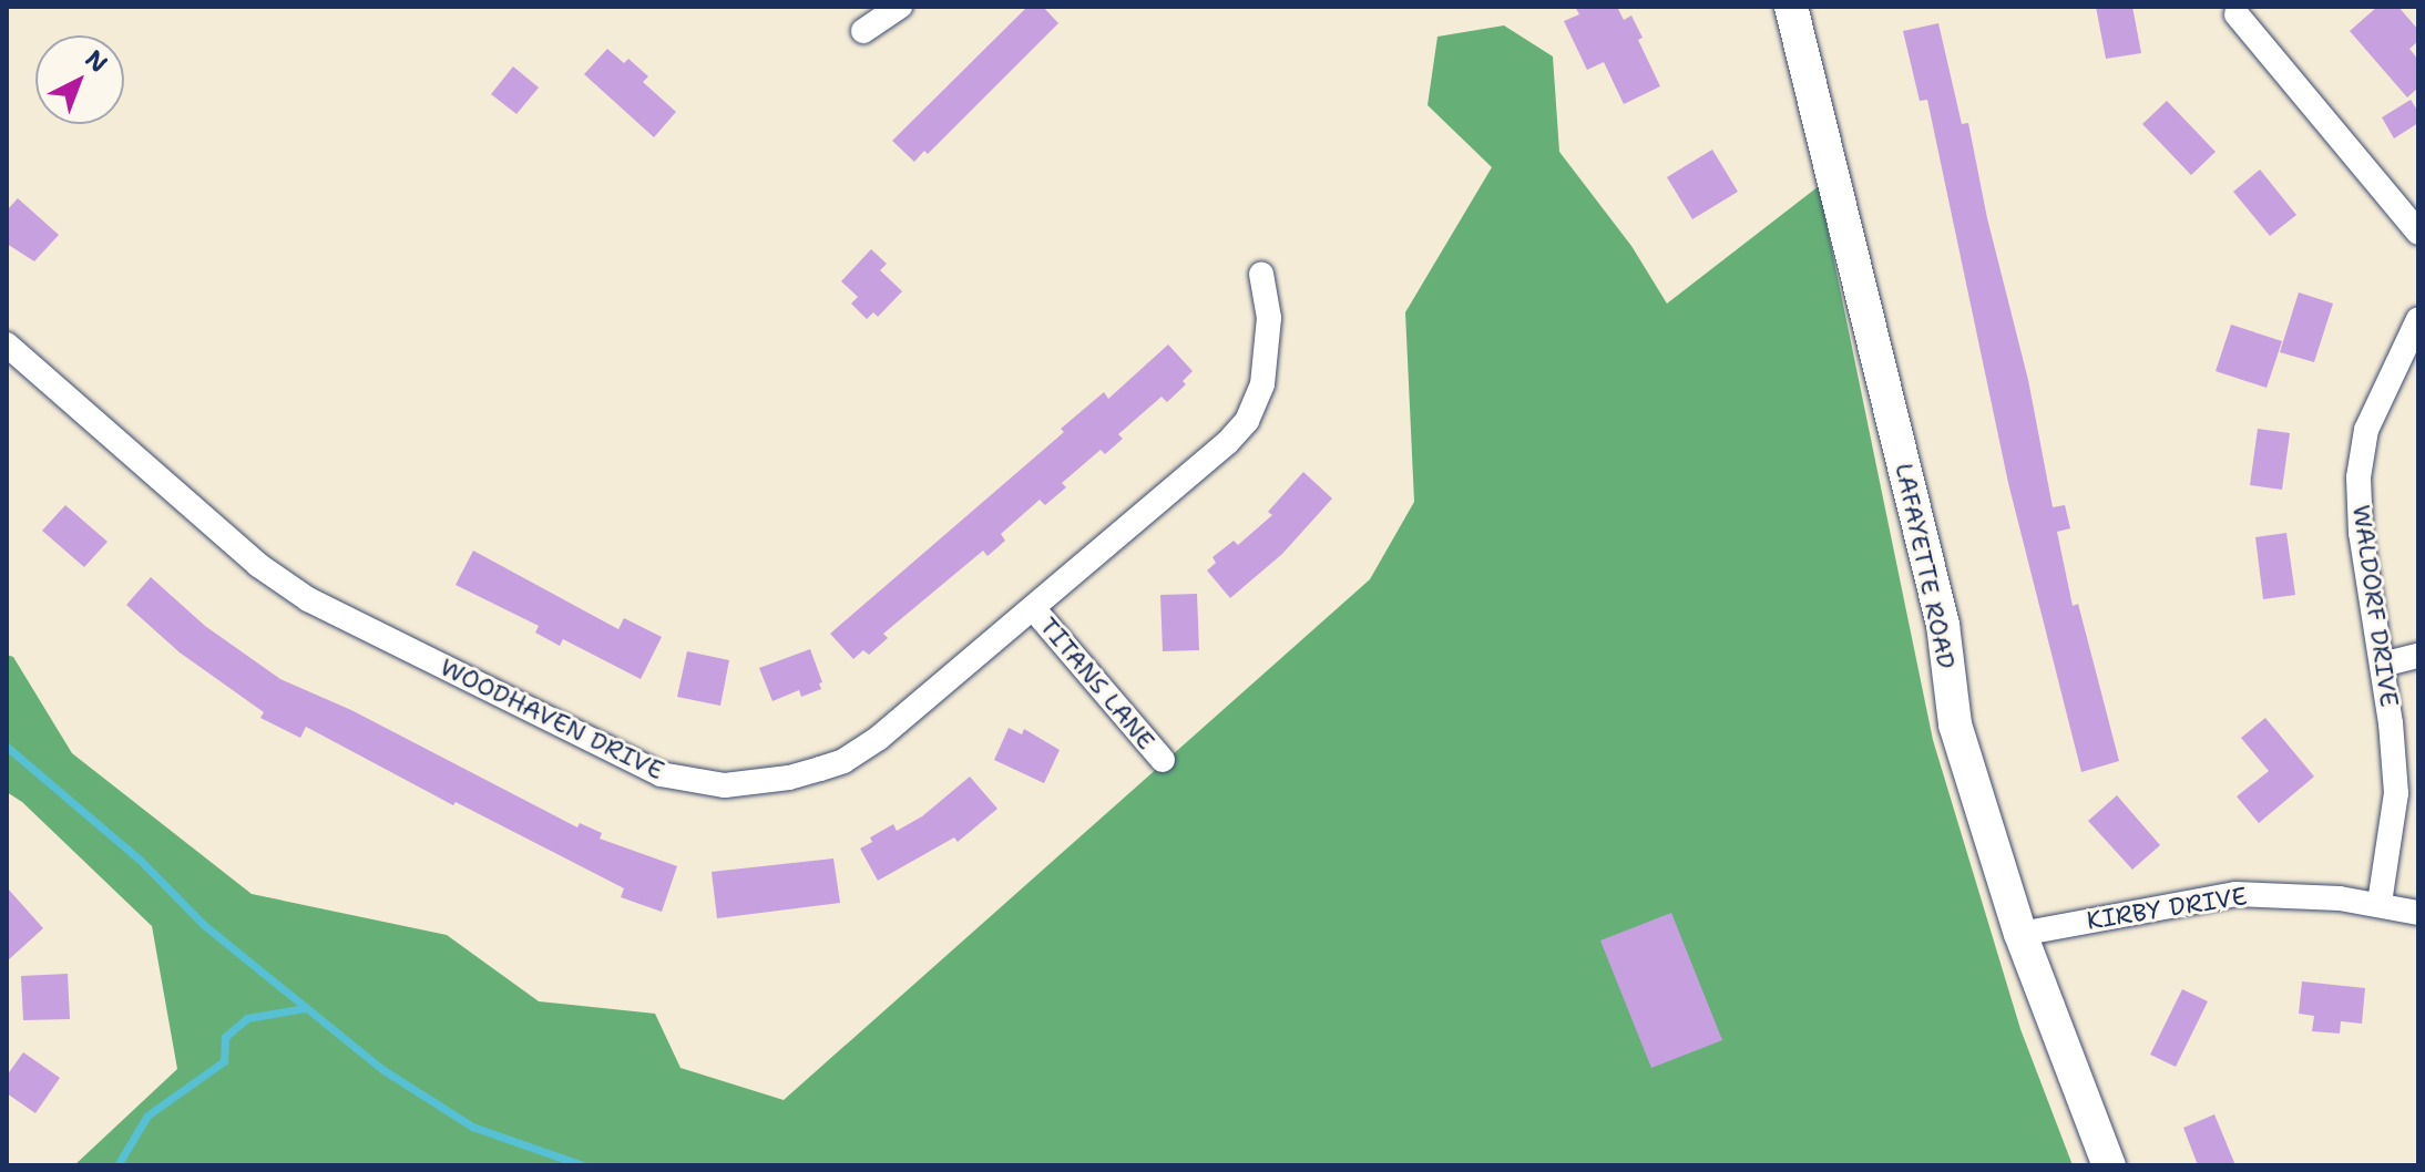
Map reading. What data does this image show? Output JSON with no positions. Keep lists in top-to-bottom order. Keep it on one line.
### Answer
{"streets":{"main road":["LAFAYETTE ROAD"],"street":["WALDORF DRIVE","TITANS LANE","WOODHAVEN DRIVE","KIRBY DRIVE"]},"crossings":[["LAFAYETTE ROAD","KIRBY DRIVE"],["WALDORF DRIVE","KIRBY DRIVE"],["TITANS LANE","WOODHAVEN DRIVE"]],"north":"top right"}
